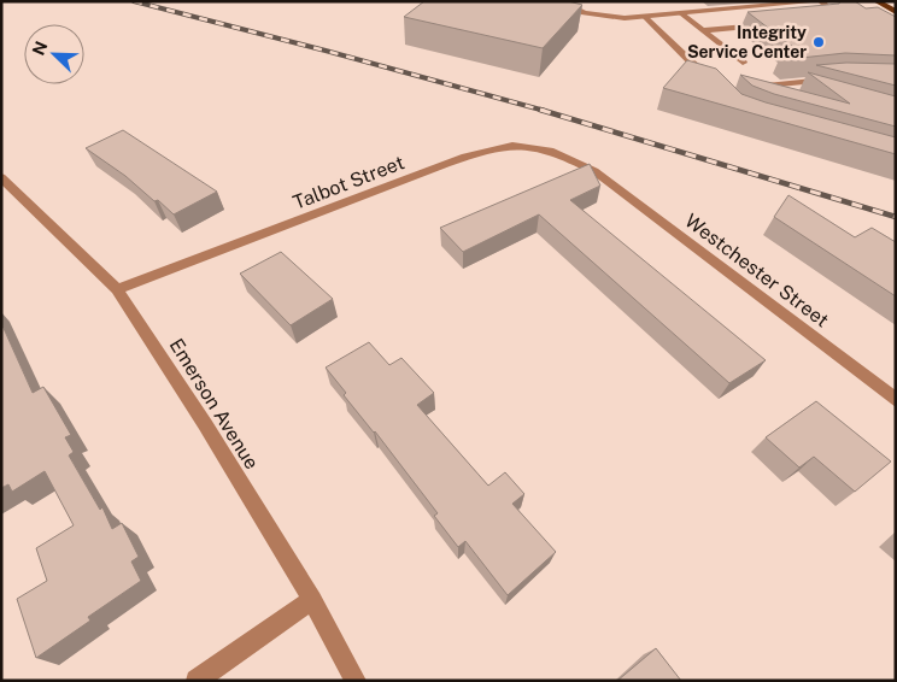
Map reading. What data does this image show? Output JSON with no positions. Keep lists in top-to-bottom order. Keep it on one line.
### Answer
{"streets":{"street":["Talbot Street","Westchester Street","Emerson Avenue"]},"crossings":[["Talbot Street","Westchester Street"],["Talbot Street","Emerson Avenue"]],"places":["Integrity Service Center"],"north":"top left"}
